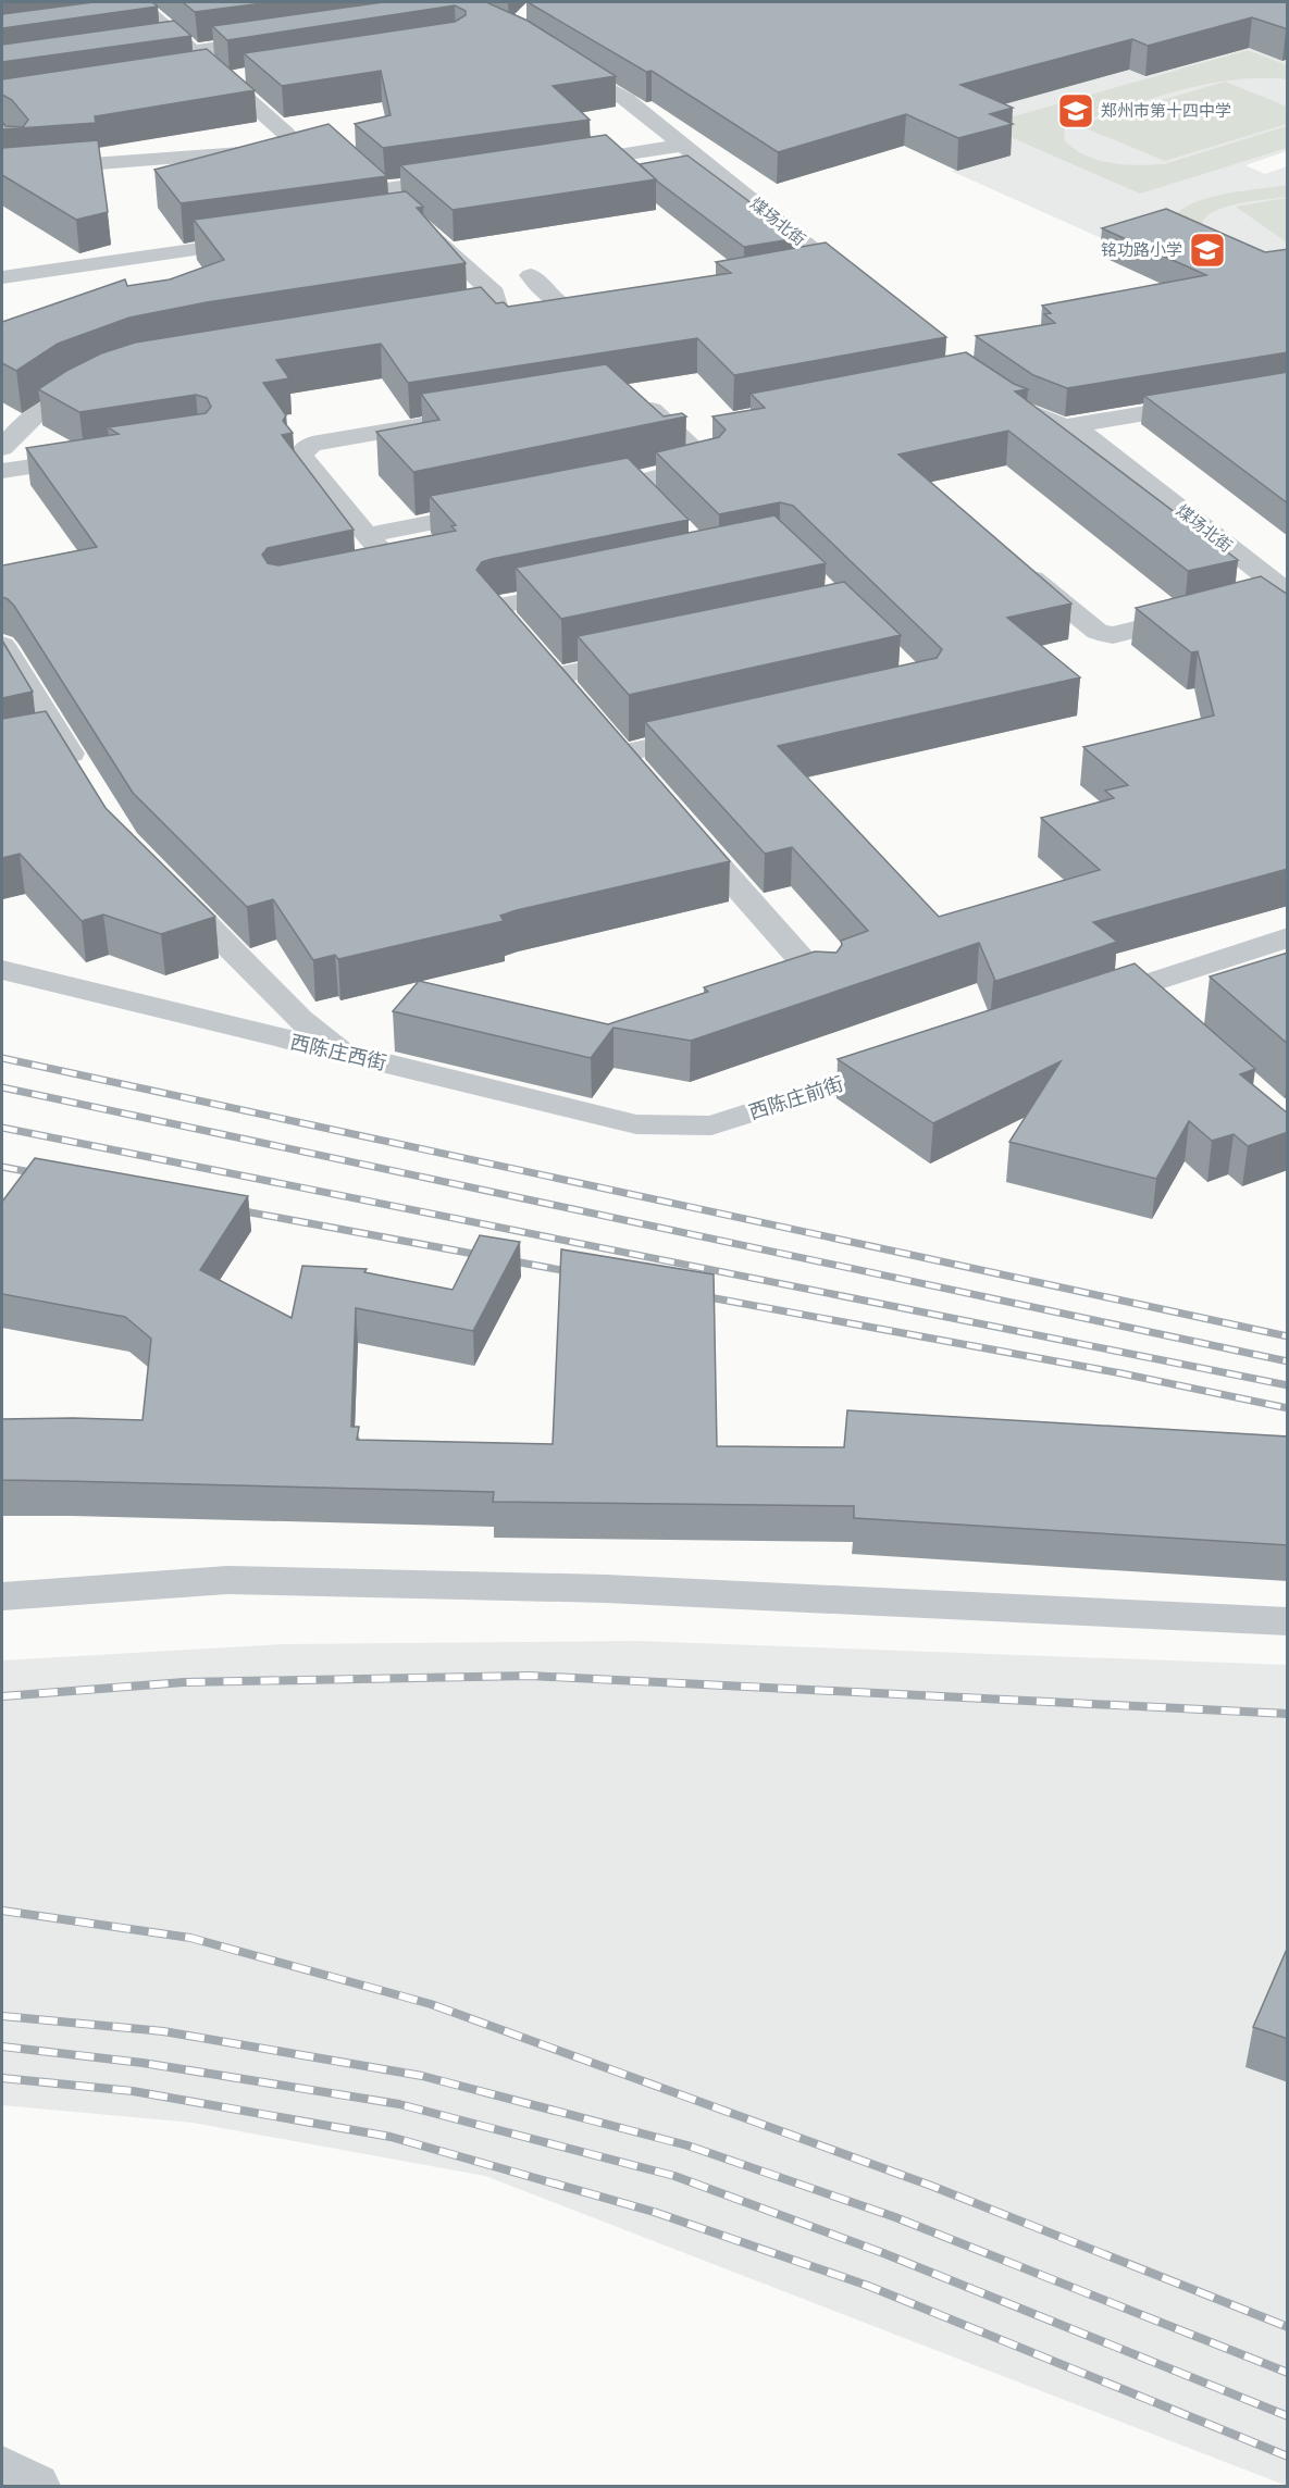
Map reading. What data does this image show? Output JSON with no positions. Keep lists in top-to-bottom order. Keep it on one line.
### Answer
{"streets":{"street":["煤场北街","西陈庄西街","西陈庄前街"]},"crossings":[["西陈庄西街","西陈庄前街"]],"places":{"school or university":["郑州市第十四中学","铭功路小学"]}}
